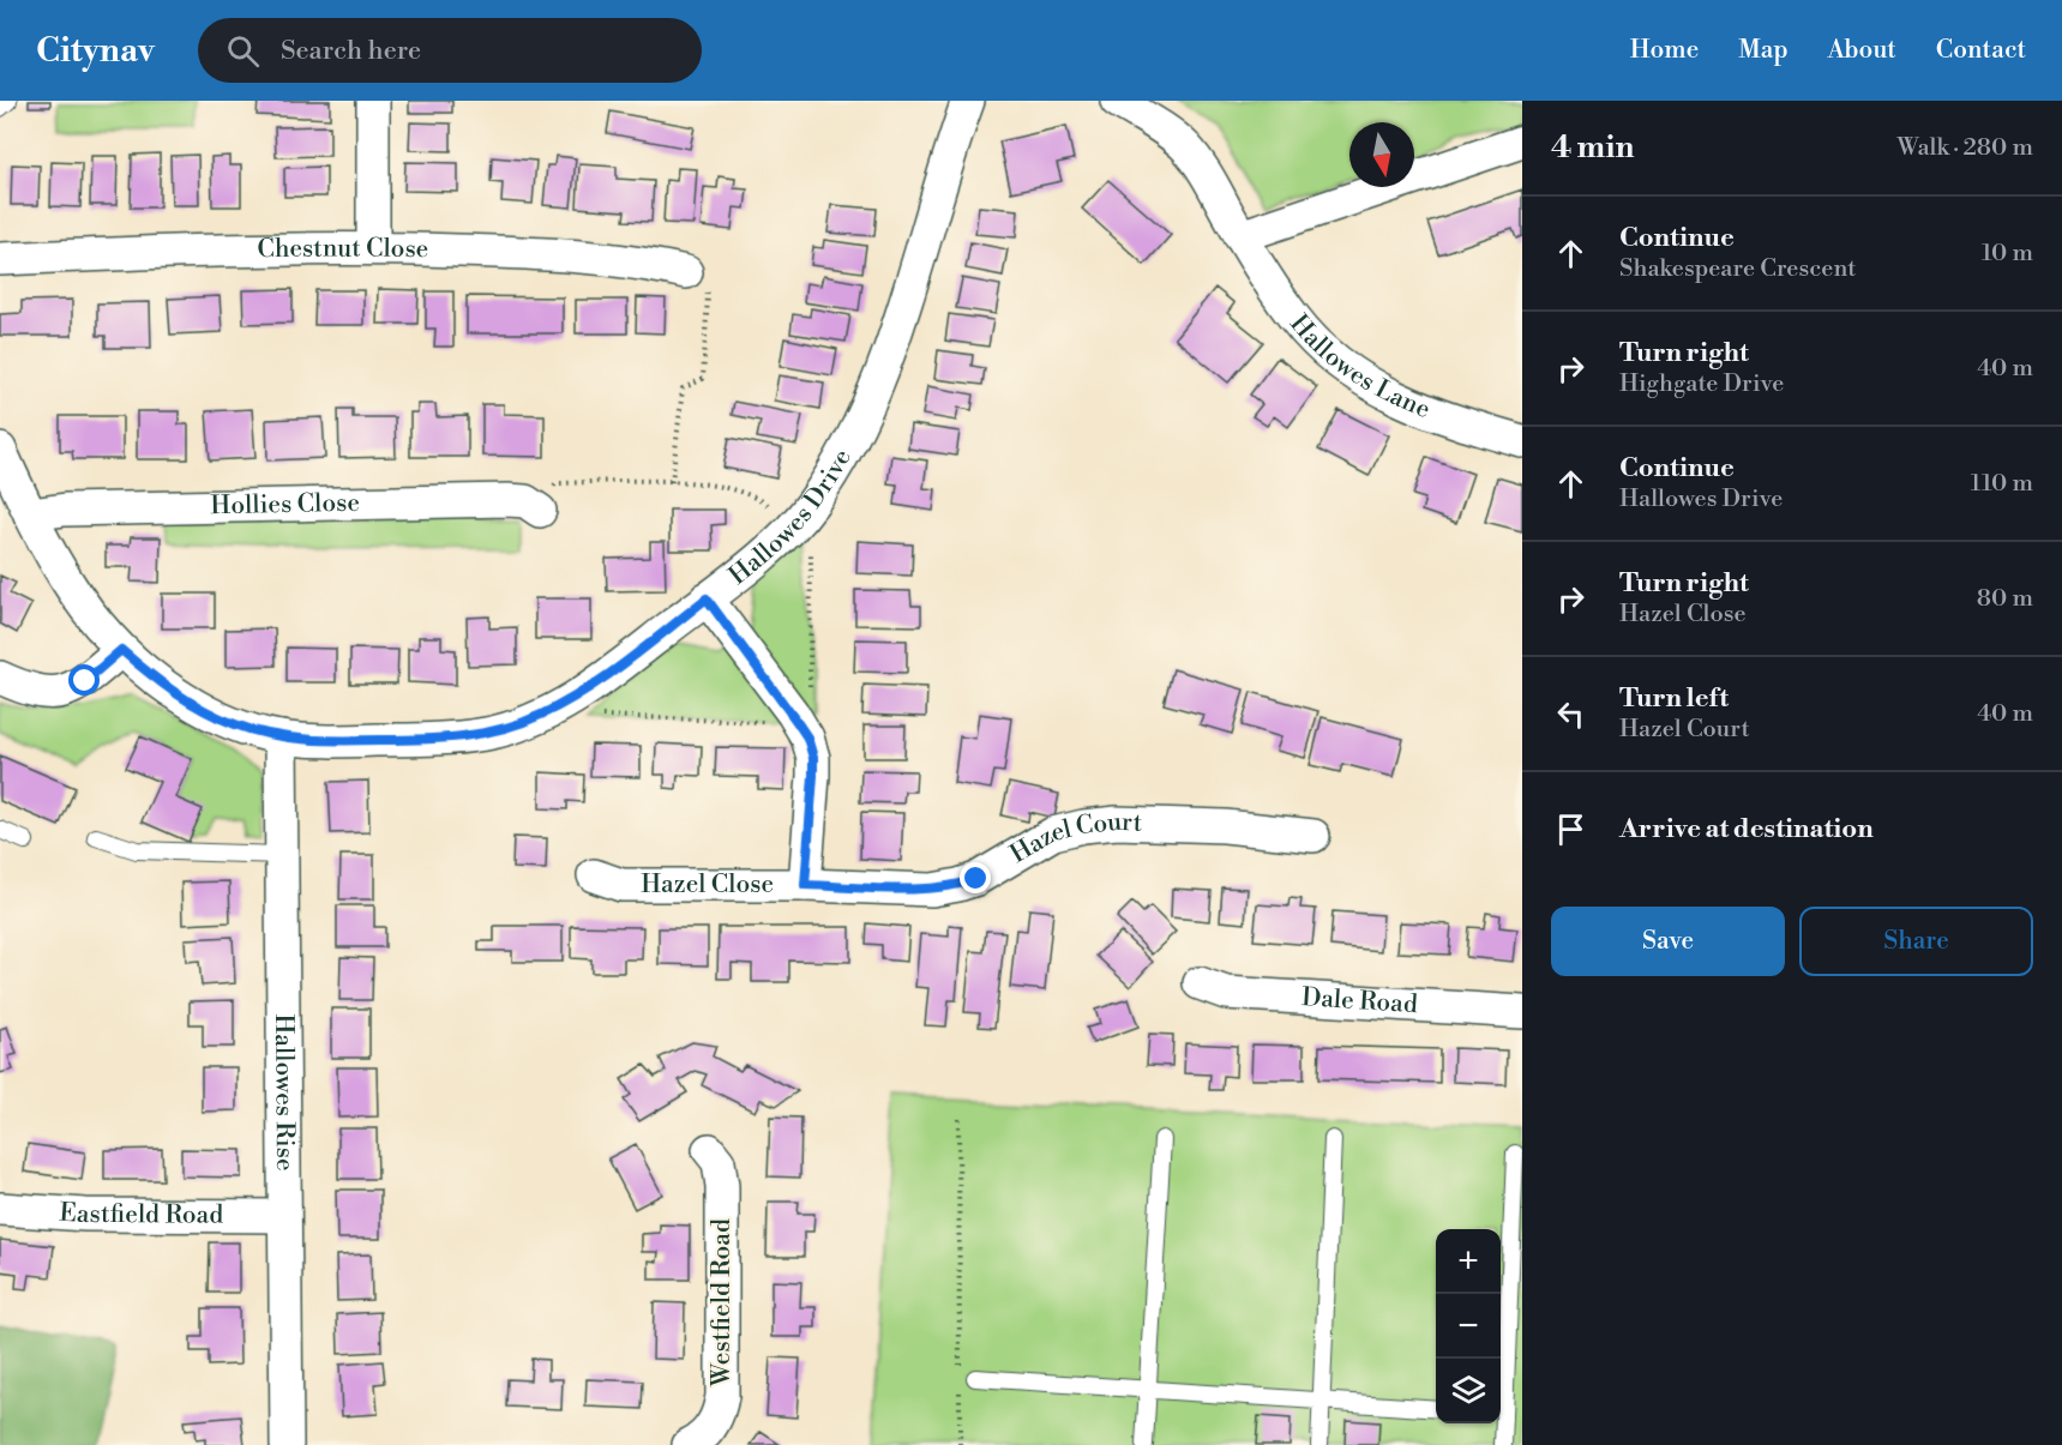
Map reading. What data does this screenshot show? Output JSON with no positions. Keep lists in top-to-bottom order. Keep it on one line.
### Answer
{"streets":{"street":["Chestnut Close","Hallowes Lane","Hollies Close","Hallowes Drive","Hazel Court","Hazel Close","Dale Road","Hallowes Rise","Eastfield Road","Westfield Road"]},"crossings":[["Hollies Close","Hallowes Drive"],["Hallowes Drive","Hazel Close"],["Hallowes Drive","Hallowes Rise"],["Hazel Court","Hazel Close"],["Hallowes Rise","Eastfield Road"]],"north":"bottom","page":{"header":"Citynav","search":"Search here","nav":["Home","Map","About","Contact"],"heading":["4 min","Walk · 280 m"],"list":[["Continue","Shakespeare Crescent","10 m"],["Turn right","Highgate Drive","40 m"],["Continue","Hallowes Drive","110 m"],["Turn right","Hazel Close","80 m"],["Turn left","Hazel Court","40 m"],"Arrive at destination"],"buttons":["Save","Share"],"map_buttons":["+","−"]}}
